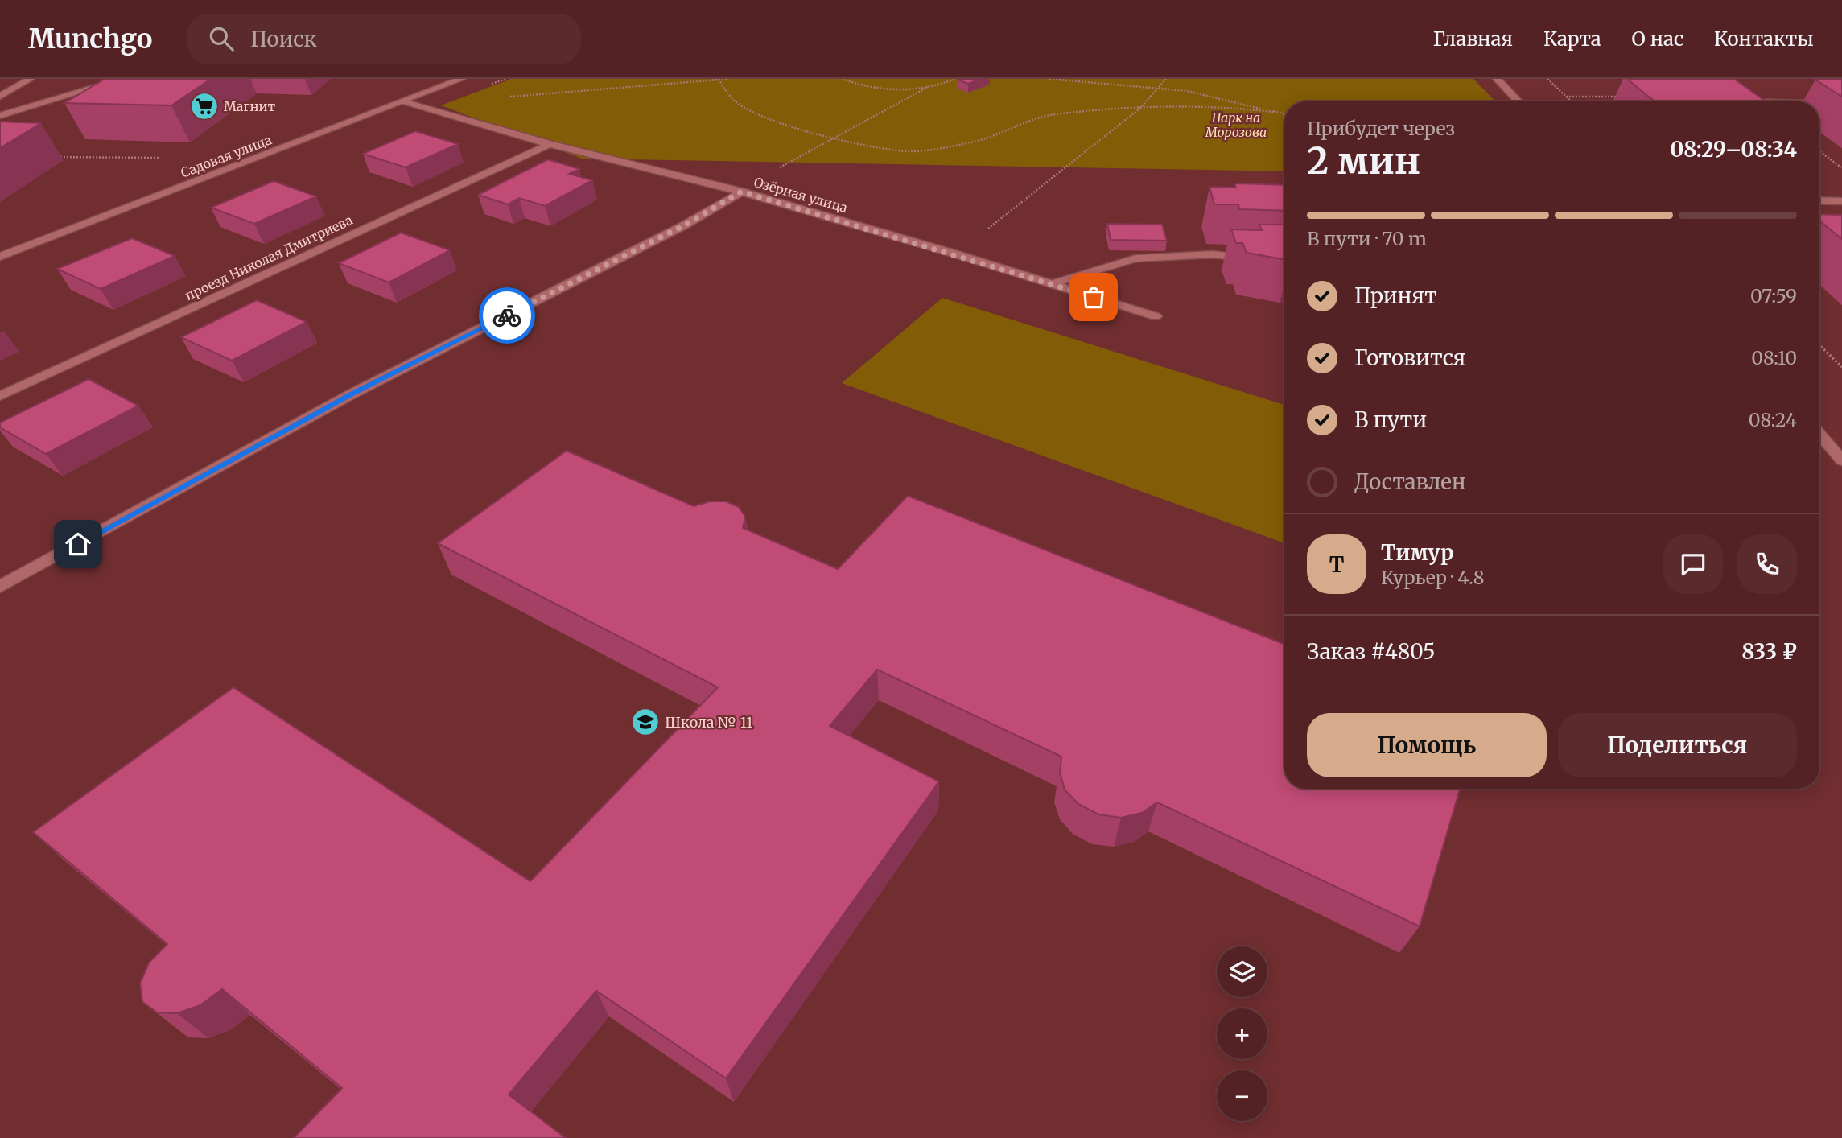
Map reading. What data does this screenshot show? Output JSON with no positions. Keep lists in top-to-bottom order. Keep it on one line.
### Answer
{"streets":{"street":["Садовая улица","Озёрная улица","проезд Николая Дмитриева"]},"crossings":[["Садовая улица","Озёрная улица"],["Озёрная улица","проезд Николая Дмитриева"]],"parks":["Парк на Морозова"],"places":{"supermarket":["Магнит"],"school or university":["Школа № 11"]},"page":{"header":"Munchgo","search":"Поиск","nav":["Главная","Карта","О нас","Контакты"],"heading":["2 мин","Прибудет через","08:29–08:34"],"panel":["Тимур","Курьер · 4.8","Заказ #4805","833 ₽"],"bar":"В пути · 70 m","list":[["Принят","07:59"],["Готовится","08:10"],["В пути","08:24"],"Доставлен"],"round":"Т","buttons":["Помощь","Поделиться"],"map_buttons":["+","−"]}}
